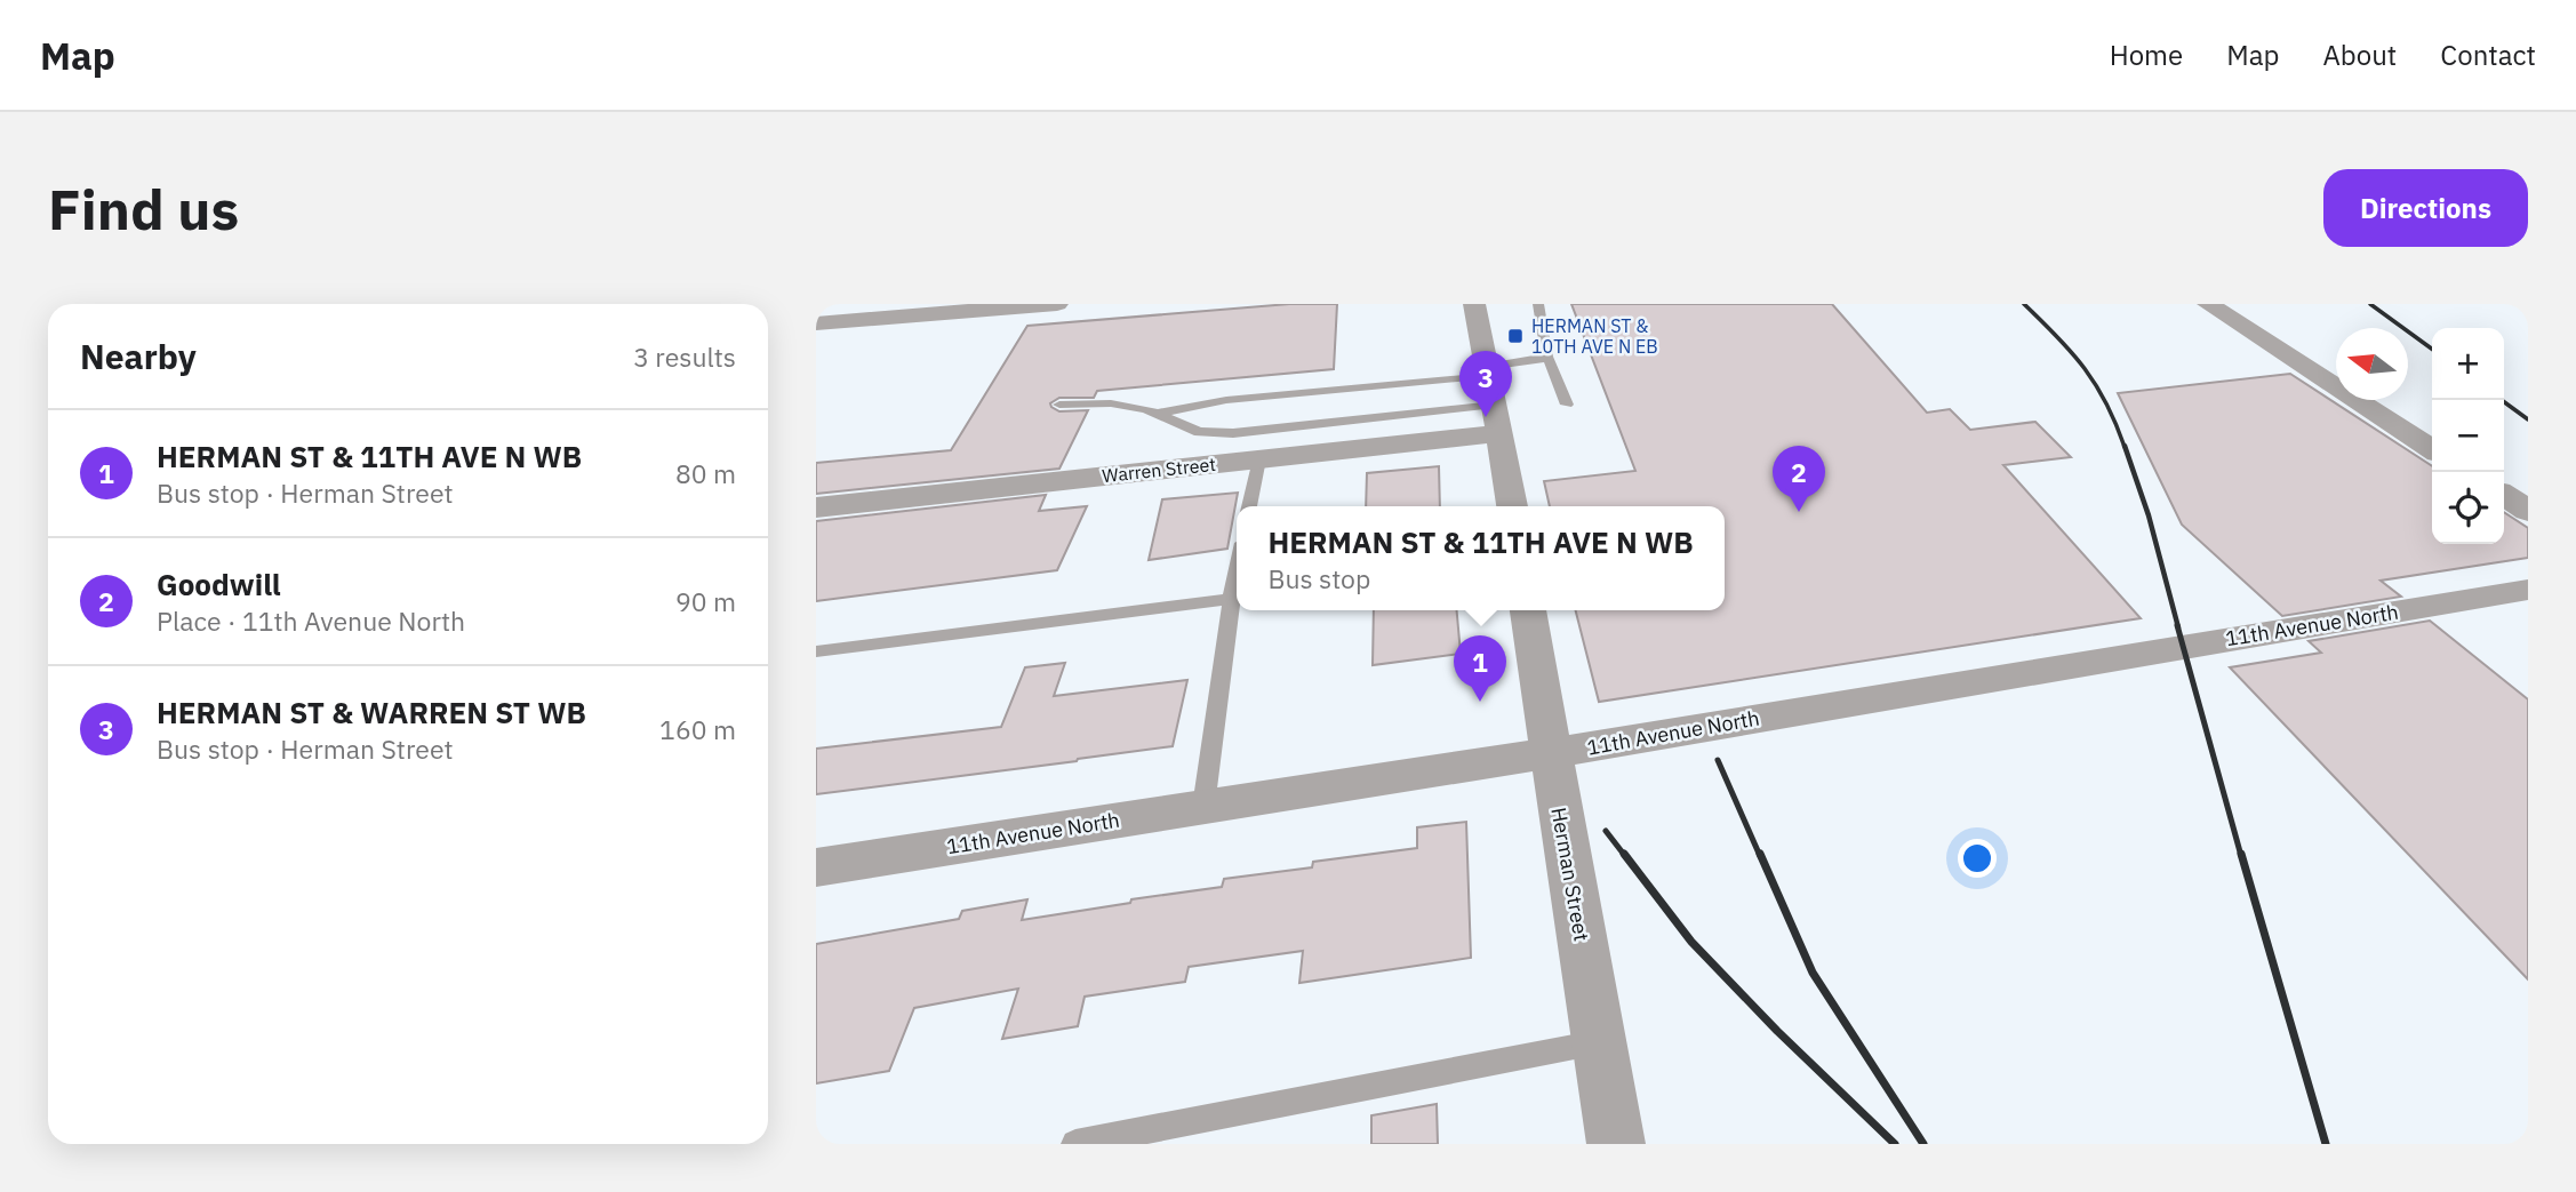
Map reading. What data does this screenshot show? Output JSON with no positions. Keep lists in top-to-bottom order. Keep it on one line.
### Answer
{"streets":{"street":["Warren Street","11th Avenue North","Herman Street"]},"crossings":[["11th Avenue North","Herman Street"]],"places":{"transit":["HERMAN ST & 10TH AVE N EB"]},"north":"left","page":{"header":"Map","nav":["Home","Map","About","Contact"],"buttons":"Directions","title":"Find us","heading":["Nearby","3 results"],"map_buttons":["+","−"],"pins":["3","2","1"],"list":[{"mark":"1","name":"HERMAN ST & 11TH AVE N WB","note":"Bus stop · Herman Street","value":"80 m"},{"mark":"2","name":"Goodwill","note":"Place · 11th Avenue North","value":"90 m"},{"mark":"3","name":"HERMAN ST & WARREN ST WB","note":"Bus stop · Herman Street","value":"160 m"}],"popup":["HERMAN ST & 11TH AVE N WB","Bus stop"]}}
